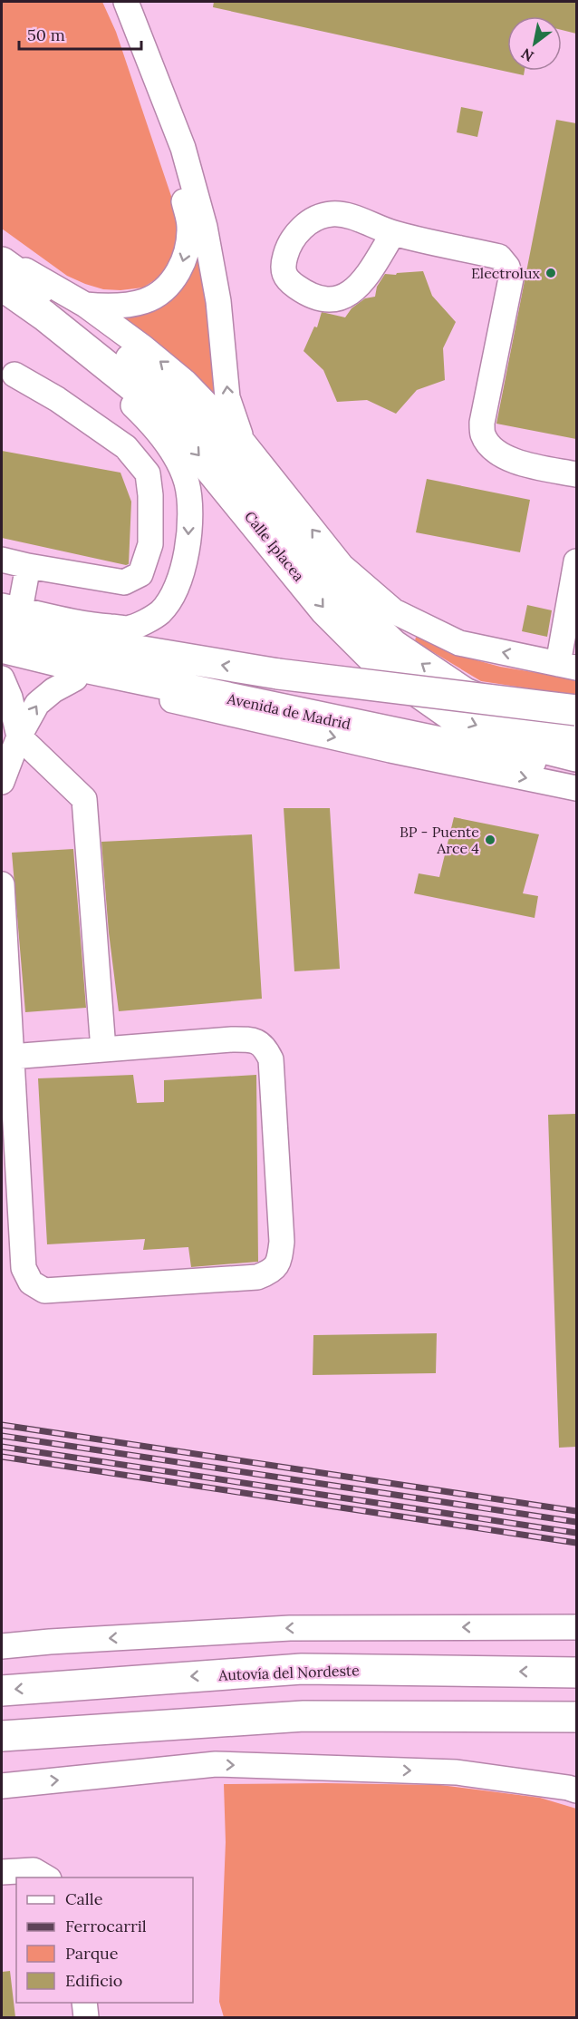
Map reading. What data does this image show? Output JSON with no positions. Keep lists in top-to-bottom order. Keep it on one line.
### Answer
{"streets":{"main road":["Calle Iplacea","Avenida de Madrid","Autovía del Nordeste"]},"places":["Electrolux","BP - Puente Arce 4"],"legend":["Calle","Ferrocarril","Parque","Edificio"],"scale_bar":"50 m","north":"bottom left"}
